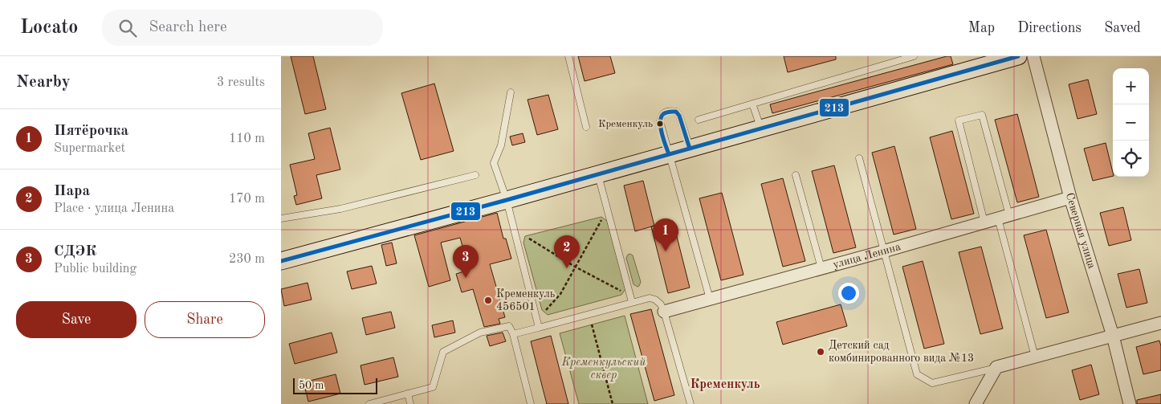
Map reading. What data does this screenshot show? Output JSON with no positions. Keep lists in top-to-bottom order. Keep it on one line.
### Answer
{"streets":{"street":["Северная улица","улица Ленина"]},"crossings":[["Северная улица","улица Ленина"]],"districts":["Кременкуль"],"parks":["Кременкульский сквер"],"places":["Кременкуль","Кременкуль 456501","Детский сад комбинированного вида №13"],"lines":["transit line 213"],"scale_bar":"50 m","page":{"header":"Locato","search":"Search here","nav":["Map","Directions","Saved"],"heading":["Nearby","3 results"],"map_buttons":["+","−"],"list":[{"mark":"1","name":"Пятёрочка","note":"Supermarket","value":"110 m"},{"mark":"2","name":"Пара","note":"Place · улица Ленина","value":"170 m"},{"mark":"3","name":"СДЭК","note":"Public building","value":"230 m"}],"pins":["1","2","3"],"buttons":["Save","Share"],"scale":"50 m"}}
